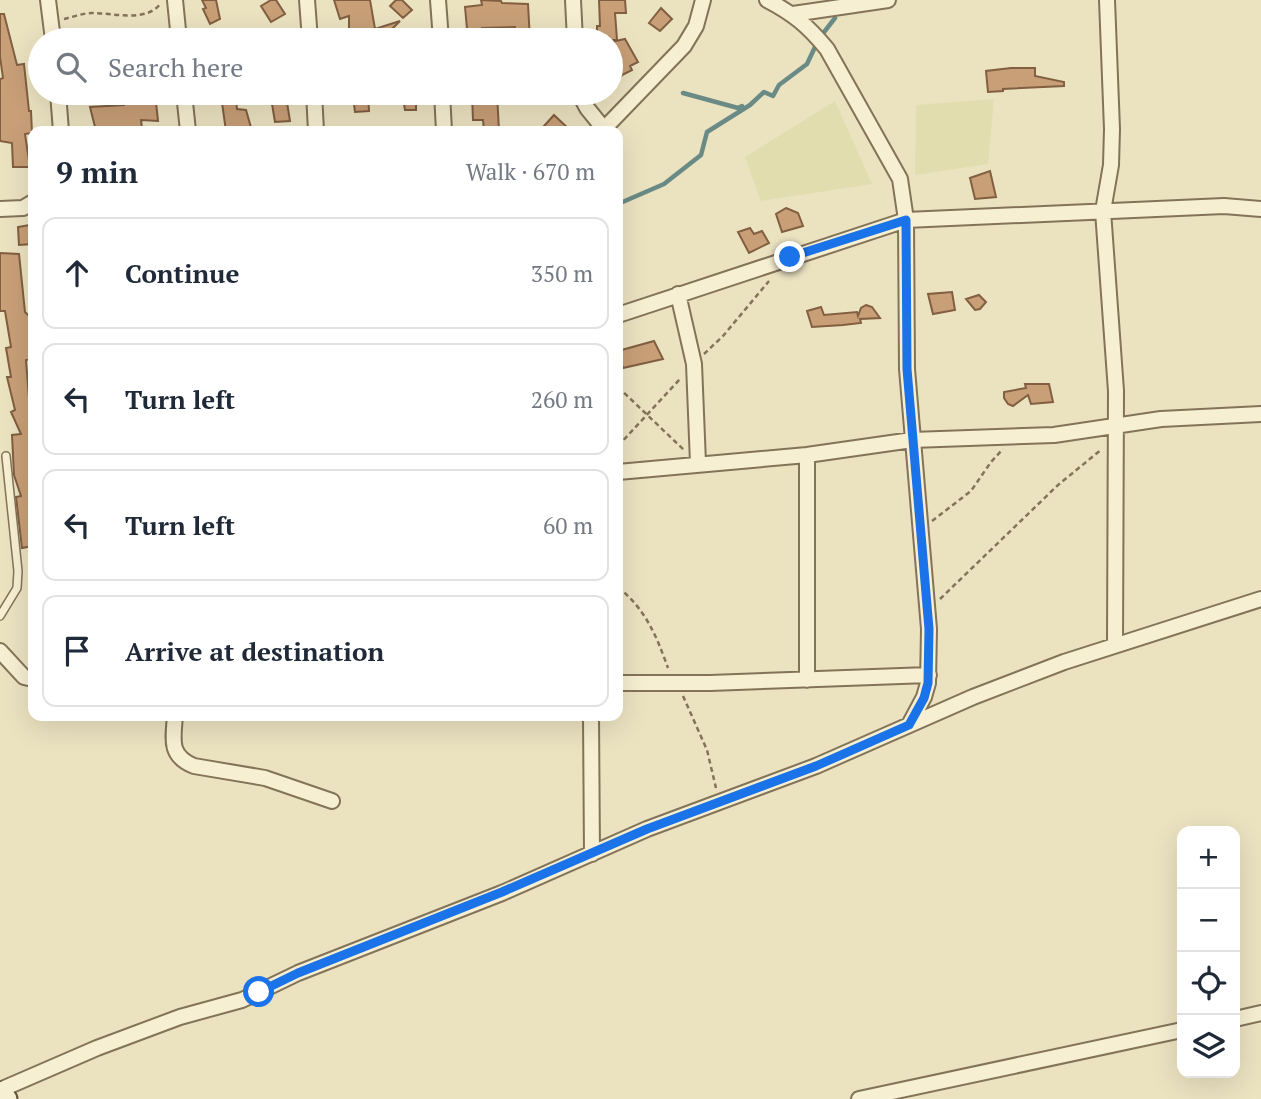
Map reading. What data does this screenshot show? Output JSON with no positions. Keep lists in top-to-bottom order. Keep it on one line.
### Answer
{"page":{"search":"Search here","heading":["9 min","Walk · 670 m"],"list":[["Continue","350 m"],["Turn left","260 m"],["Turn left","60 m"],"Arrive at destination"],"map_buttons":["+","−"]}}
